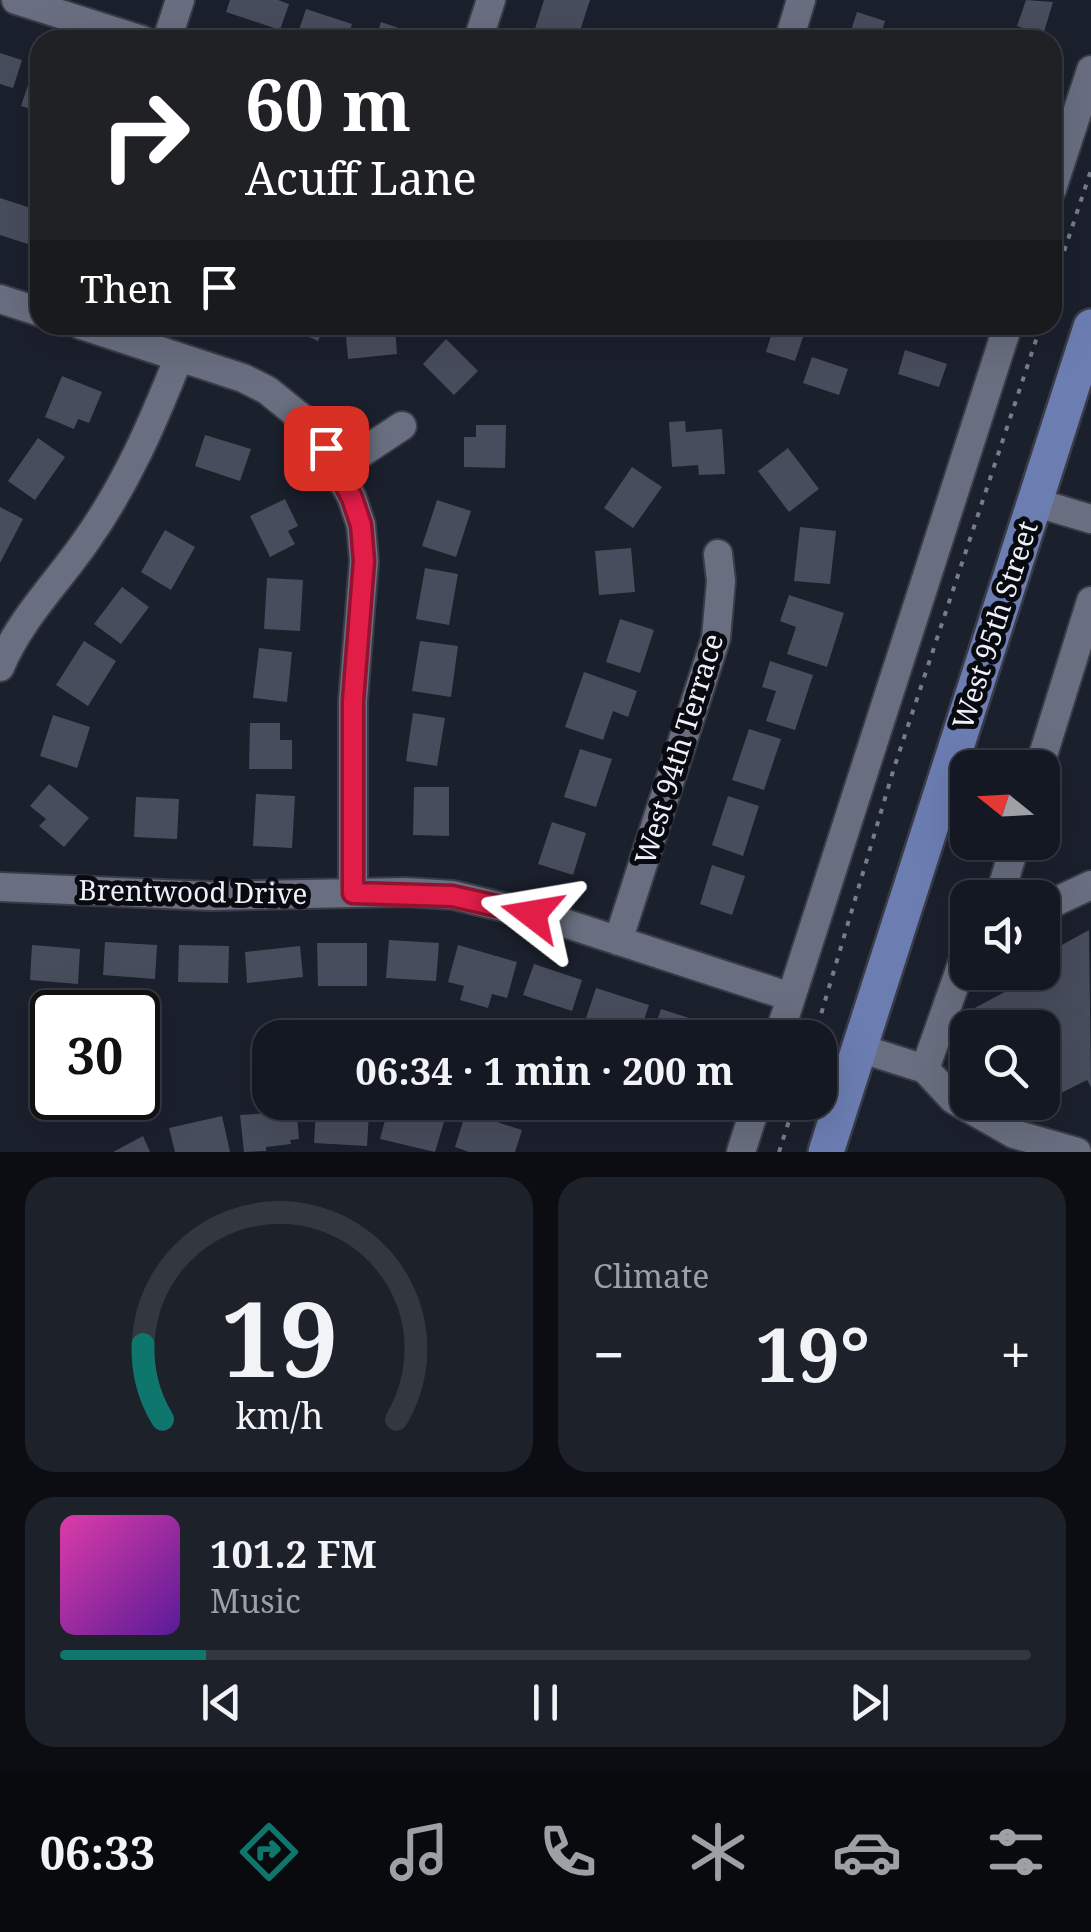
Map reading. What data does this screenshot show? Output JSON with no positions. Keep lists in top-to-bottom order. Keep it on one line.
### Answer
{"streets":{"main road":["West 95th Street"],"street":["West 94th Terrace","Brentwood Drive"]},"crossings":[["West 94th Terrace","Brentwood Drive"]],"north":"left","page":{"turn":["60 m","Acuff Lane"],"then":"Then","limit":"30","trip":"06:34 · 1 min · 200 m","tile":"Climate","heat":["−","19°","+"],"song":["101.2 FM","Music"],"tabs":"06:33","gauge":["19","km/h"]}}
